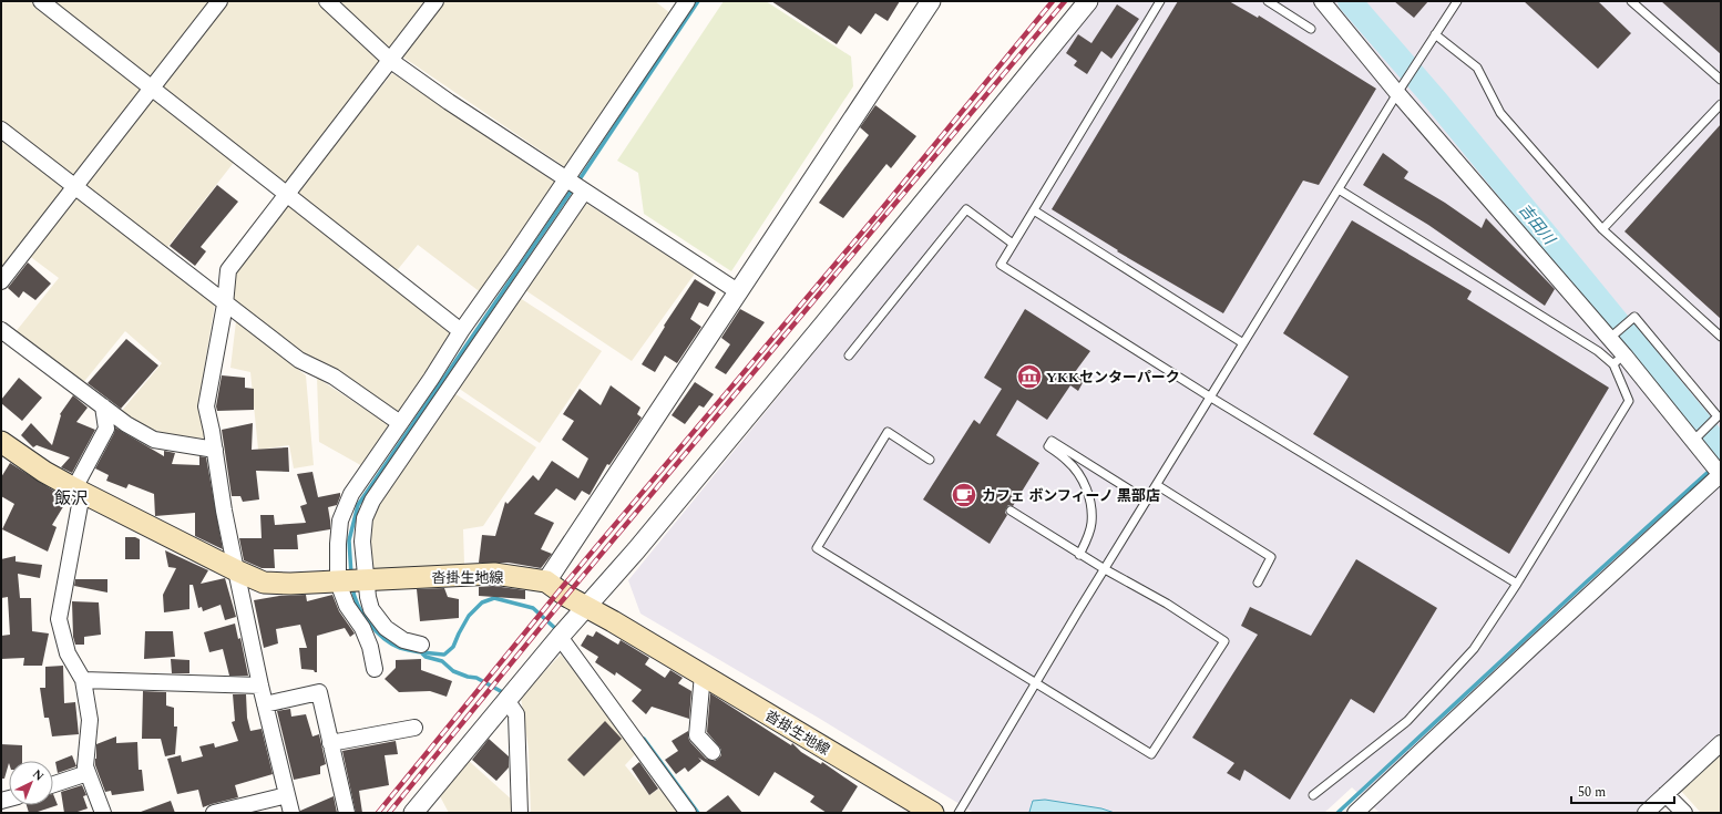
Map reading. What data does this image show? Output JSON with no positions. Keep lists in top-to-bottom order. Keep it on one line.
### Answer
{"streets":{"main road":["沓掛生地線"]},"districts":["飯沢"],"water":["吉田川"],"places":{"museum":["YKKセンターパーク"],"cafe":["カフェ ボンフィーノ 黒部店"]},"scale_bar":"50 m","north":"top right"}
